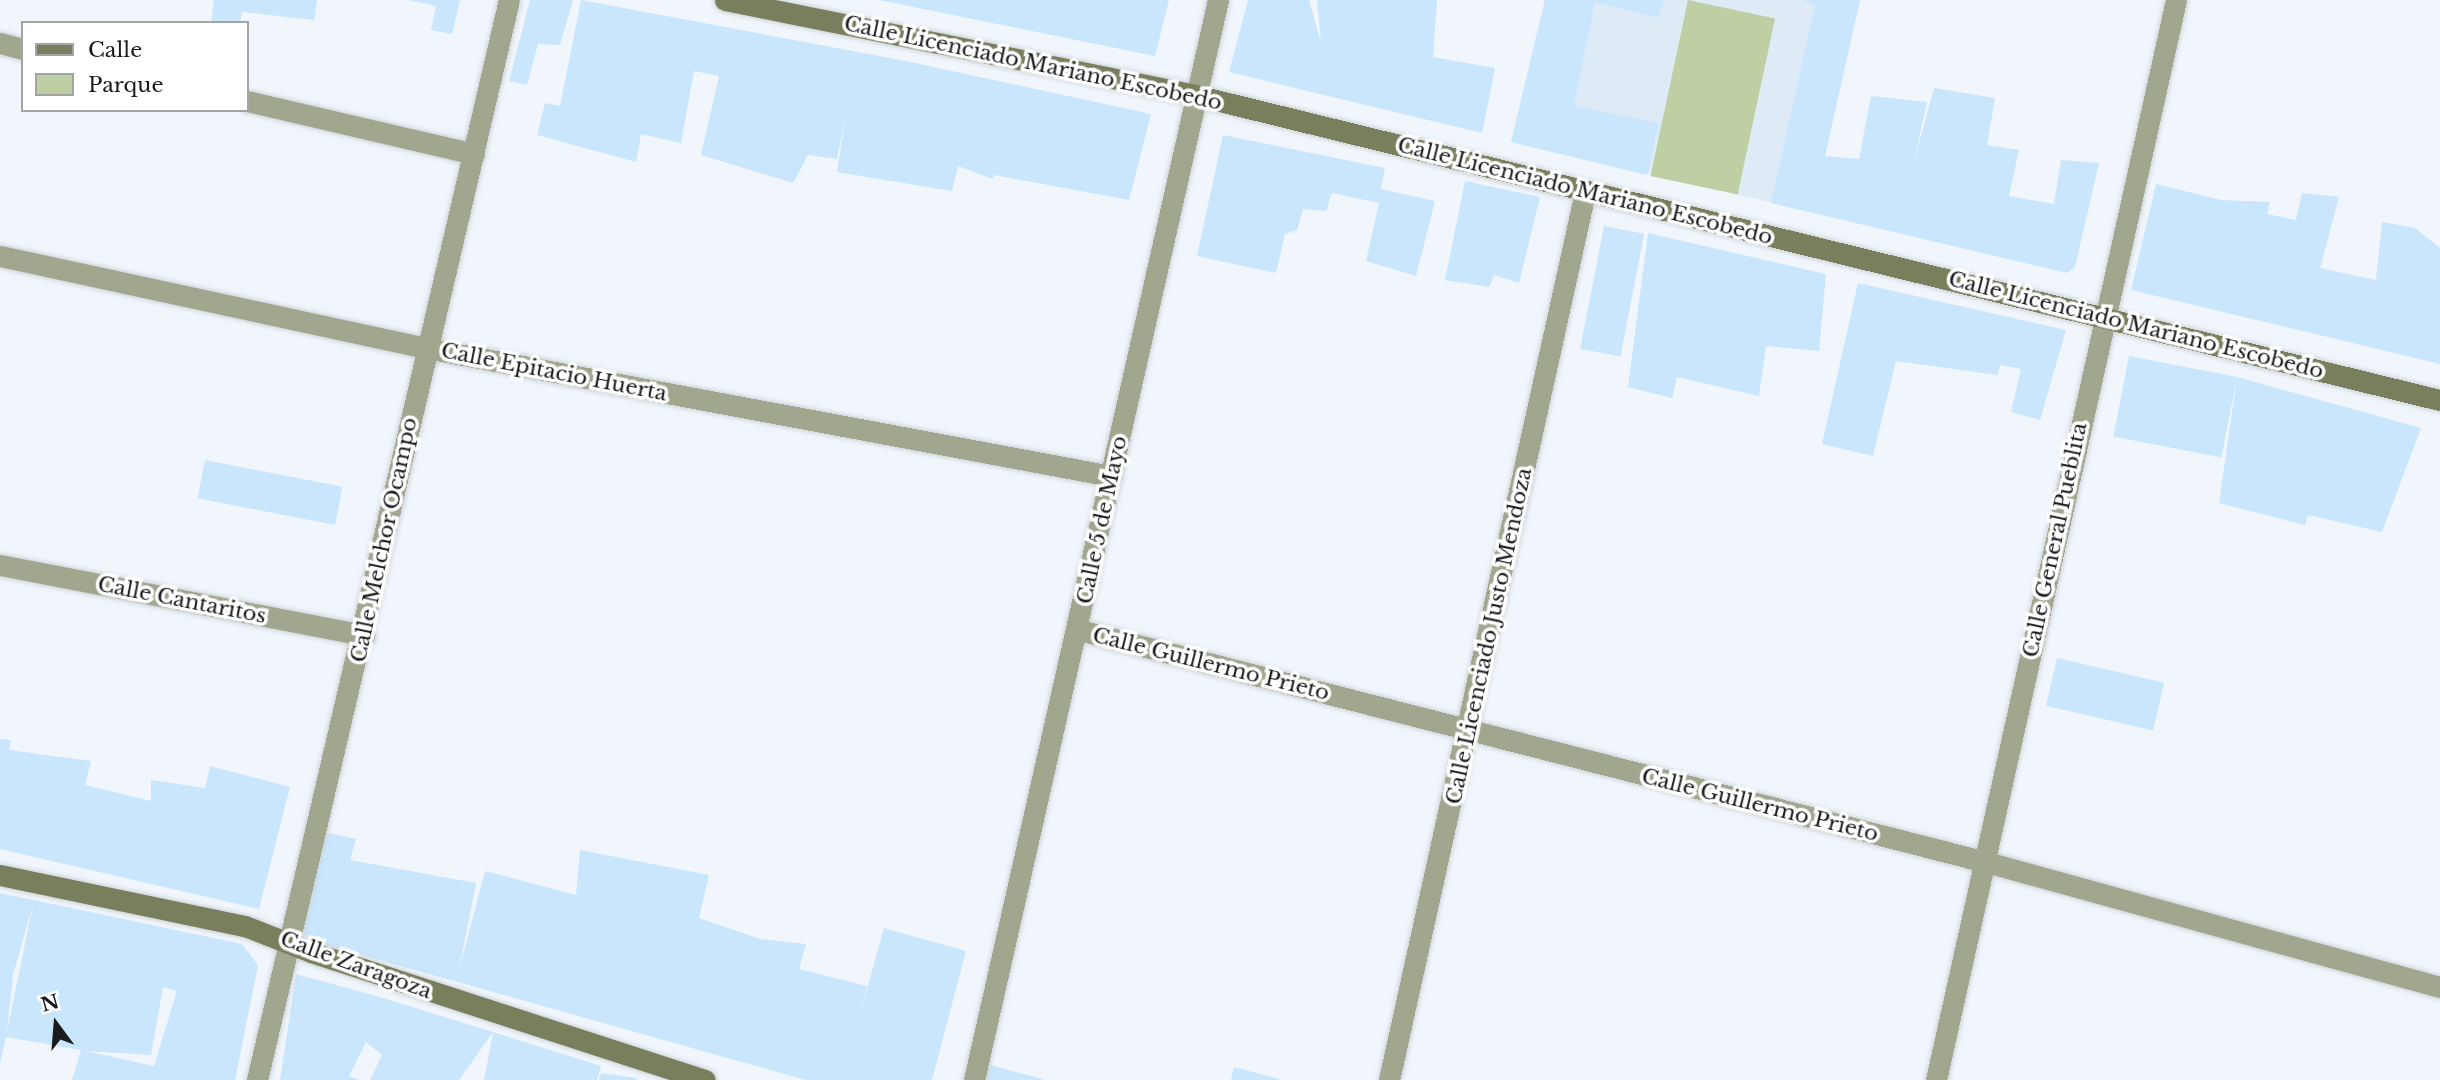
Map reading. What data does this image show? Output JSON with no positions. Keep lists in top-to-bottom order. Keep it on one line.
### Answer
{"streets":{"main road":["Calle Licenciado Mariano Escobedo","Calle Zaragoza"],"street":["Calle Epitacio Huerta","Calle 5 de Mayo","Calle Melchor Ocampo","Calle General Pueblita","Calle Cantaritos","Calle Licenciado Justo Mendoza","Calle Guillermo Prieto"]},"crossings":[["Calle Licenciado Mariano Escobedo","Calle 5 de Mayo"],["Calle Licenciado Mariano Escobedo","Calle General Pueblita"],["Calle Licenciado Mariano Escobedo","Calle Licenciado Justo Mendoza"],["Calle Epitacio Huerta","Calle 5 de Mayo"],["Calle Epitacio Huerta","Calle Melchor Ocampo"],["Calle 5 de Mayo","Calle Guillermo Prieto"],["Calle Melchor Ocampo","Calle Cantaritos"],["Calle Melchor Ocampo","Calle Zaragoza"],["Calle General Pueblita","Calle Guillermo Prieto"],["Calle Licenciado Justo Mendoza","Calle Guillermo Prieto"]],"legend":["Calle","Parque"],"north":"top"}
